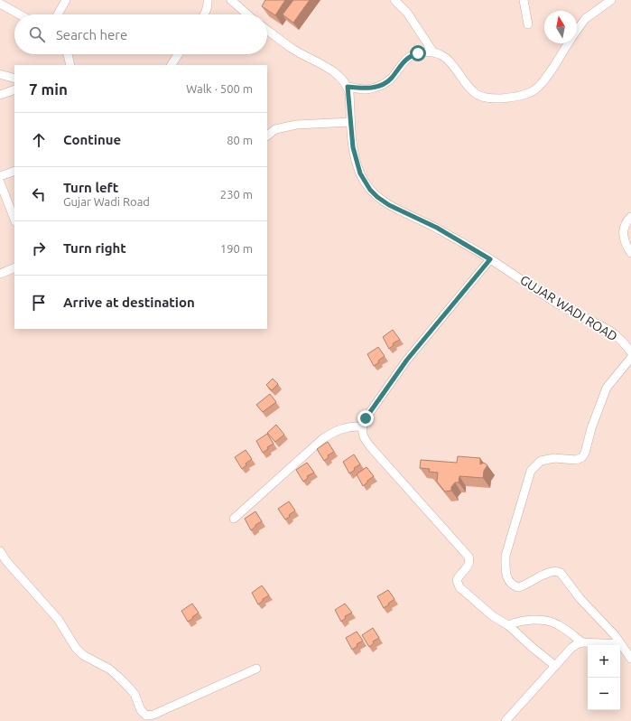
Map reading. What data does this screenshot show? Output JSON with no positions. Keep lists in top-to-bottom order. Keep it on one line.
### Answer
{"streets":{"street":["GUJAR WADI ROAD"]},"north":"top","page":{"search":"Search here","heading":["7 min","Walk · 500 m"],"list":[["Continue","80 m"],["Turn left","Gujar Wadi Road","230 m"],["Turn right","190 m"],"Arrive at destination"],"map_buttons":["+","−"]}}
